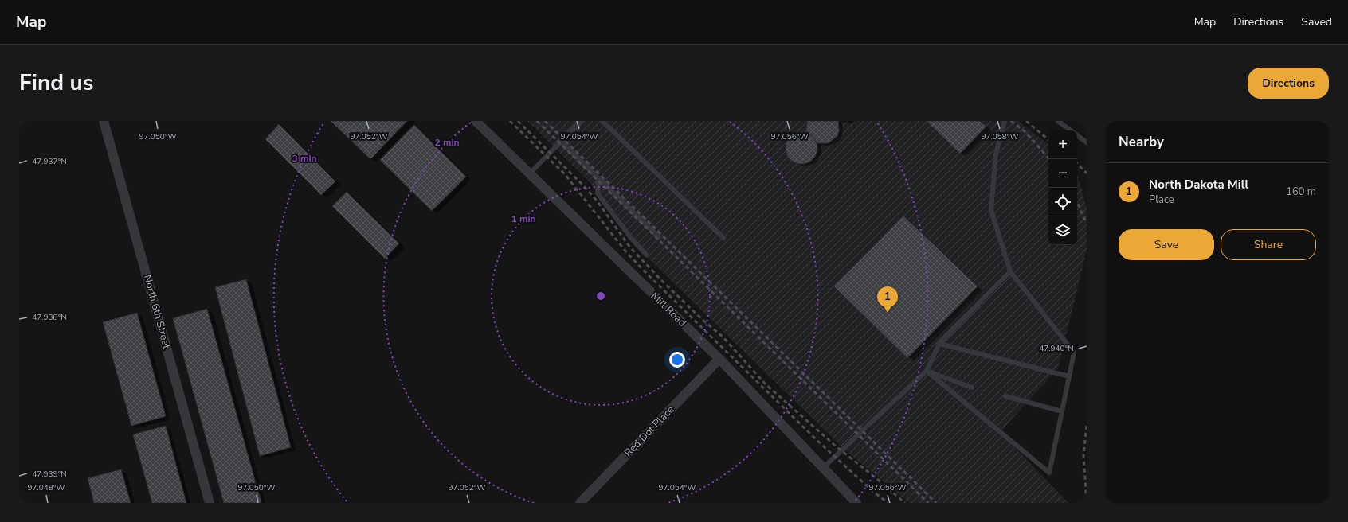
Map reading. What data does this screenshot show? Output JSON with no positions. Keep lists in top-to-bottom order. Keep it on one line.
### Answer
{"streets":{"street":["Mill Road","North 6th Street","Red Dot Place"]},"crossings":[["Mill Road","Red Dot Place"]],"page":{"header":"Map","nav":["Map","Directions","Saved"],"title":"Find us","buttons":["Directions",["Save","Share"]],"heading":"Nearby","map_buttons":["+","−"],"list":[{"mark":"1","name":"North Dakota Mill","note":"Place","value":"160 m"}],"pins":"1"},"coordinates":["97.050°W","97.052°W","97.054°W","97.056°W","97.058°W","47.937°N","47.938°N","47.940°N","47.939°N","97.048°W"],"rings":["2 min","3 min","1 min"]}
